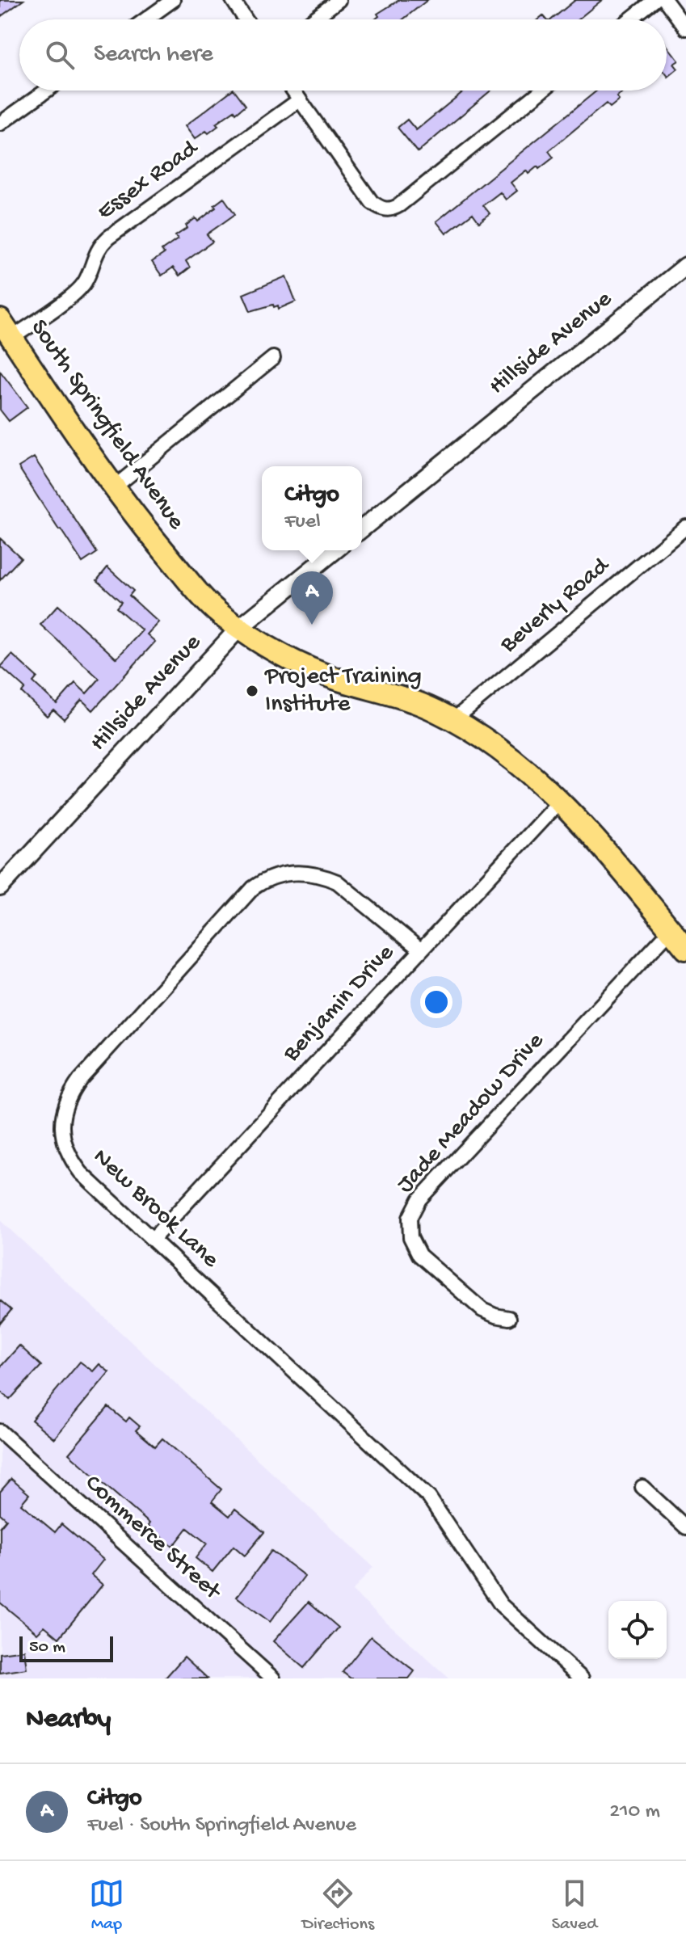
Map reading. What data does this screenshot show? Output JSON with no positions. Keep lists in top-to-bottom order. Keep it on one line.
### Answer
{"streets":{"main road":["South Springfield Avenue"],"street":["Essex Road","Hillside Avenue","Beverly Road","Benjamin Drive","Jade Meadow Drive","New Brook Lane","Commerce Street"]},"crossings":[["Essex Road","South Springfield Avenue"],["Hillside Avenue","South Springfield Avenue"],["South Springfield Avenue","Beverly Road"],["South Springfield Avenue","Benjamin Drive"],["South Springfield Avenue","Jade Meadow Drive"],["Benjamin Drive","New Brook Lane"]],"places":["Project Training Institute"],"scale_bar":"50 m","page":{"search":"Search here","popup":["Citgo","Fuel"],"pins":"A","scale":"50 m","heading":"Nearby","list":[{"mark":"A","name":"Citgo","note":"Fuel · South Springfield Avenue","value":"210 m"}],"nav":["Map","Directions","Saved"]}}
